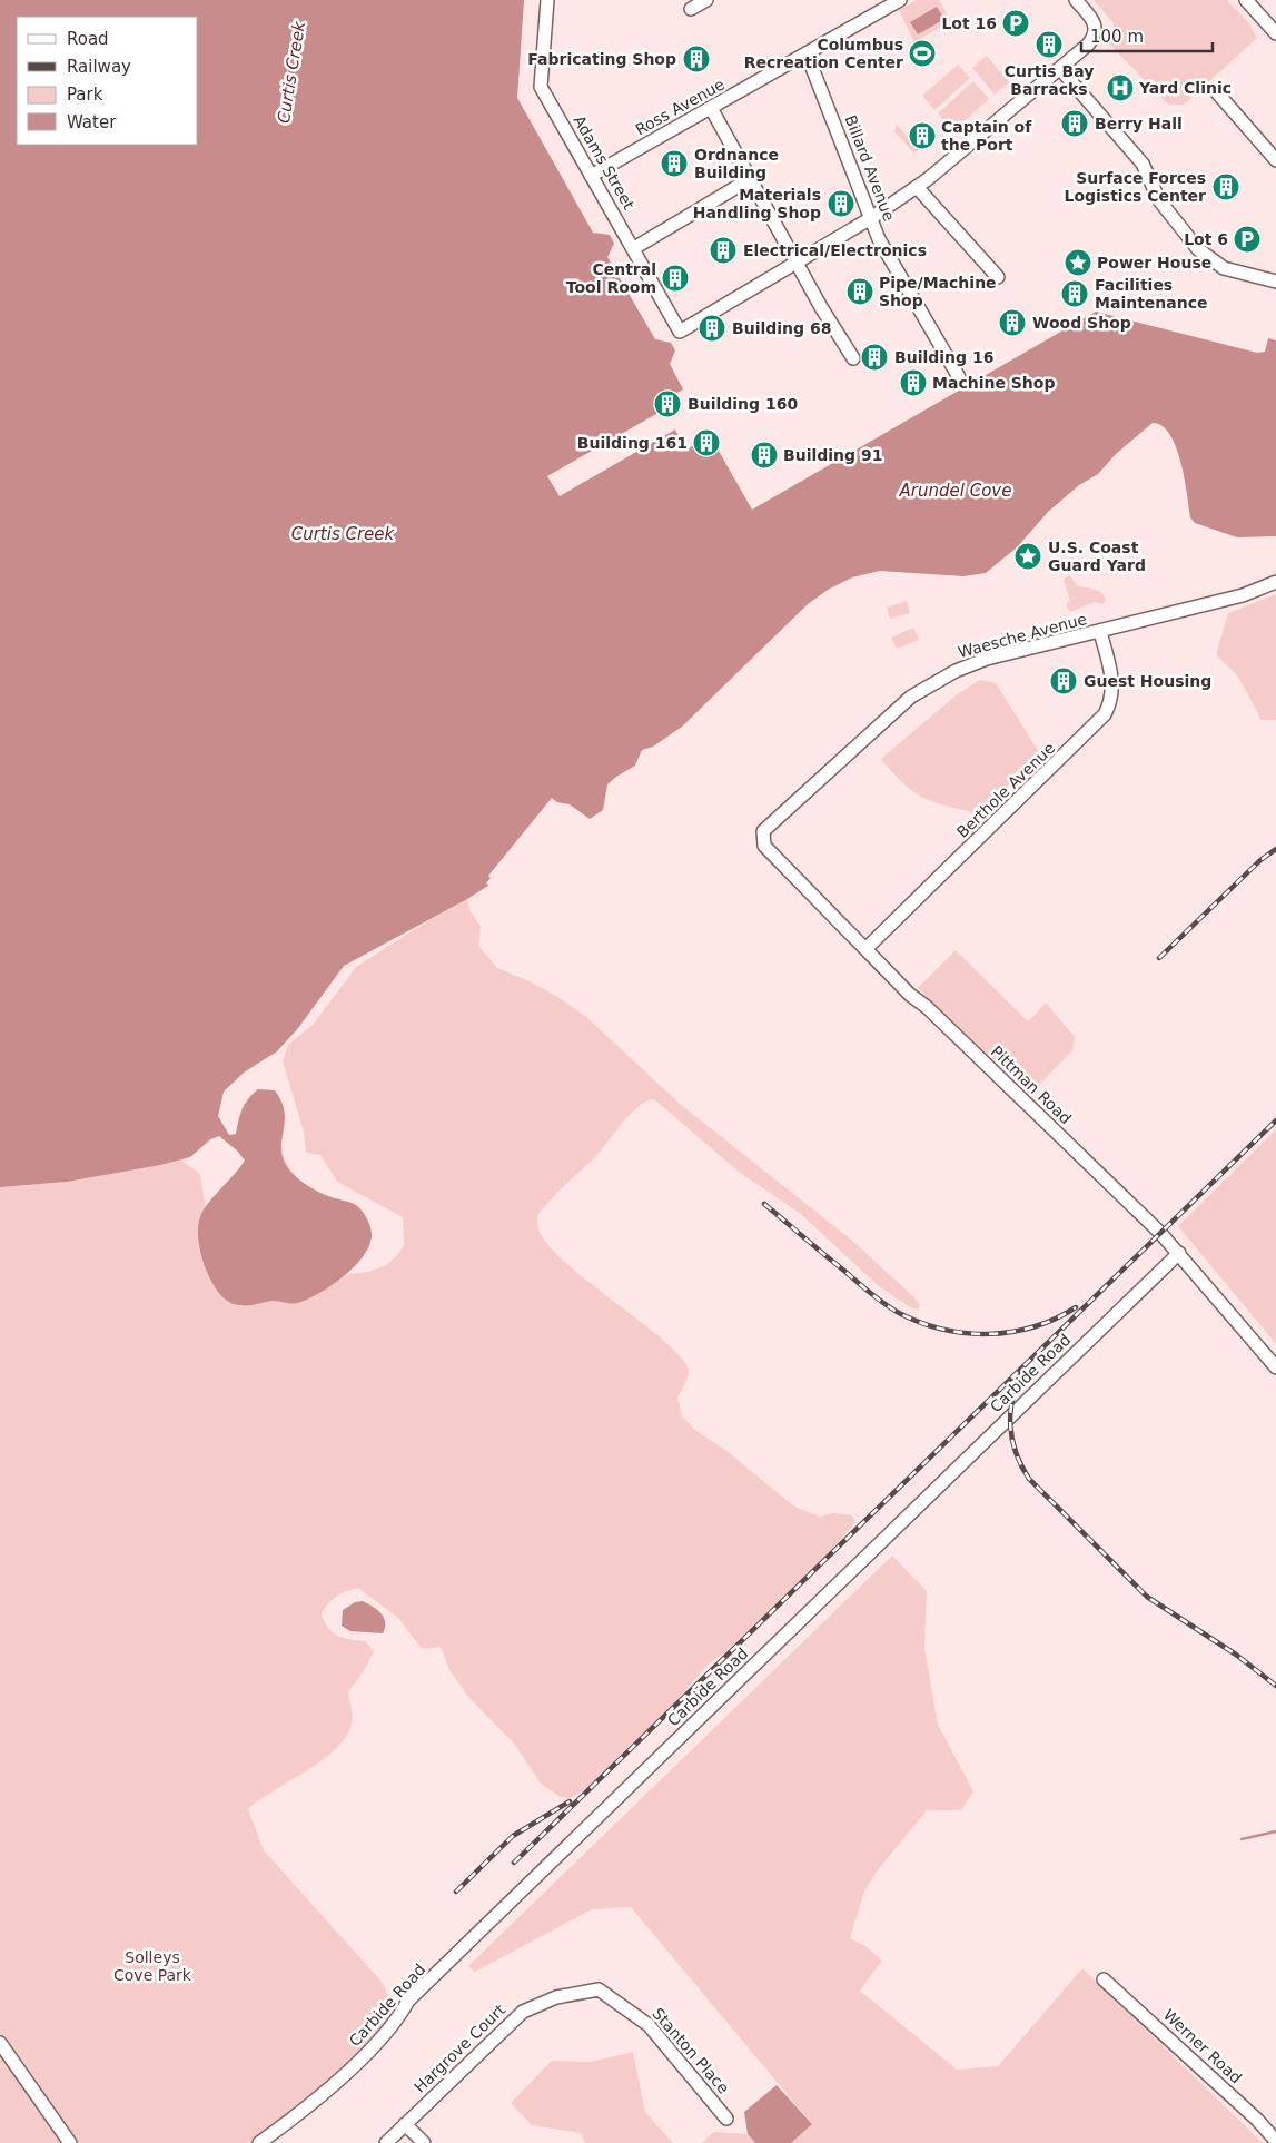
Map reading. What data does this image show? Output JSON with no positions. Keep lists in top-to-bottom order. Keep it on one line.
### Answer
{"streets":{"street":["Ross Avenue","Adams Street","Billard Avenue","Waesche Avenue","Berthole Avenue","Pittman Road","Carbide Road","Werner Road","Hargrove Court","Stanton Place"]},"crossings":[["Ross Avenue","Adams Street"],["Ross Avenue","Billard Avenue"],["Waesche Avenue","Berthole Avenue"],["Waesche Avenue","Pittman Road"],["Berthole Avenue","Pittman Road"],["Pittman Road","Carbide Road"],["Hargrove Court","Stanton Place"]],"water":["Curtis Creek","Arundel Cove"],"parks":["Solleys Cove Park"],"places":{"parking":["Lot 16","Lot 6"],"building":["Curtis Bay Barracks","Fabricating Shop","Berry Hall","Captain of the Port","Ordnance Building","Surface Forces Logistics Center","Materials Handling Shop","Electrical/Electronics","Central Tool Room","Pipe/Machine Shop","Facilities Maintenance","Wood Shop","Building 68","Building 16","Machine Shop","Building 160","Building 161","Building 91","Guest Housing"],"sports":["Columbus Recreation Center"],"hospital":["Yard Clinic"],"place":["Power House","U.S. Coast Guard Yard"]},"legend":["Road","Railway","Park","Water"],"scale_bar":"100 m"}
